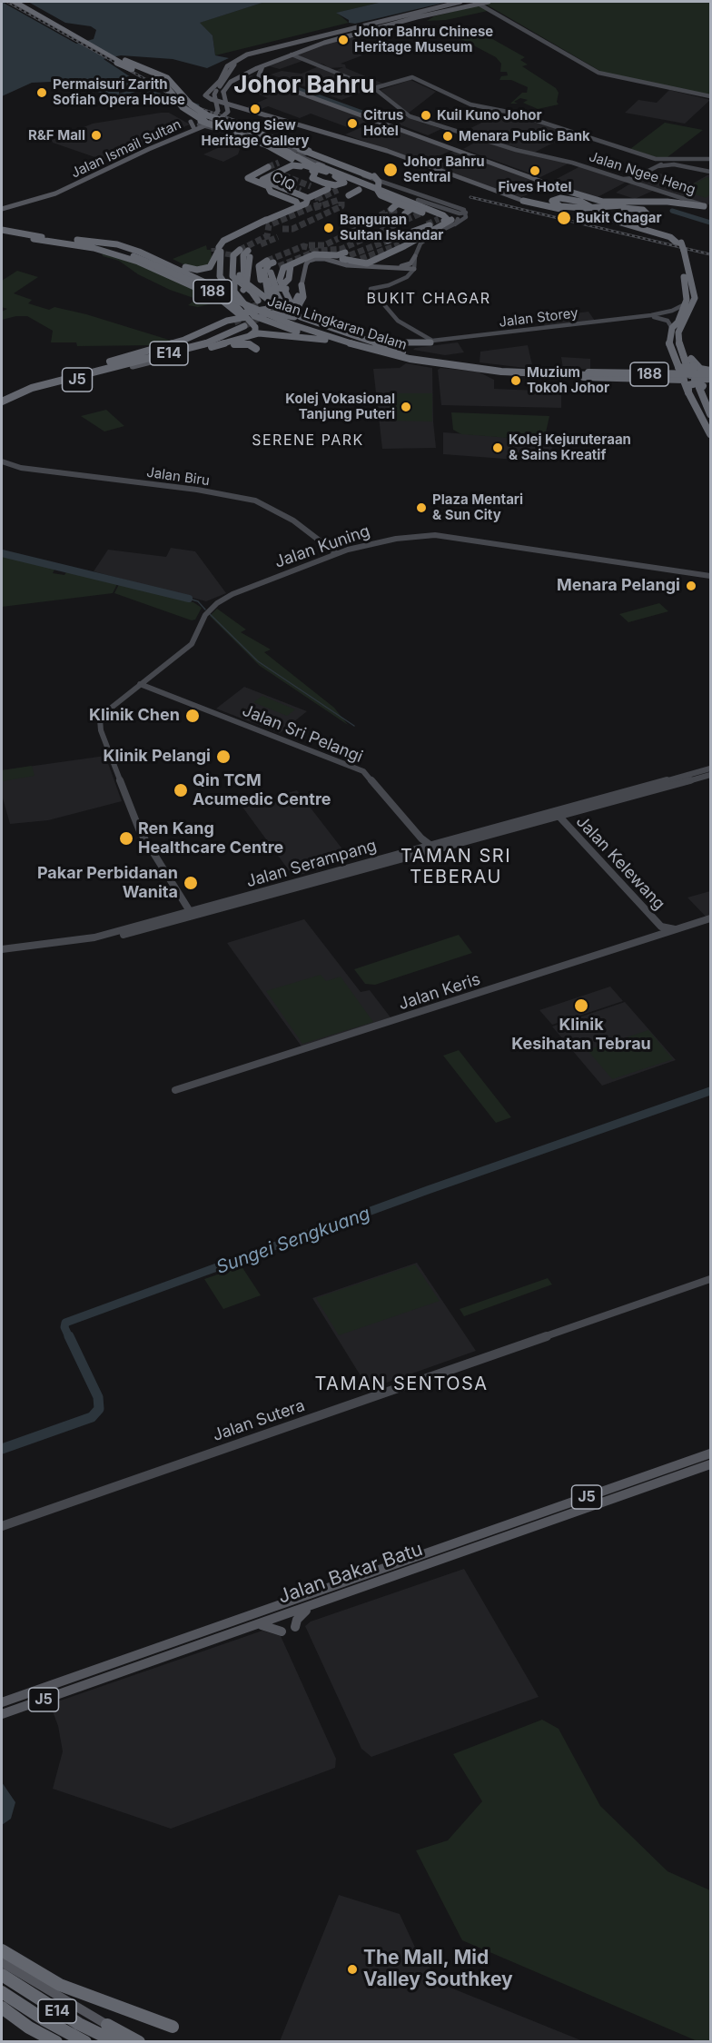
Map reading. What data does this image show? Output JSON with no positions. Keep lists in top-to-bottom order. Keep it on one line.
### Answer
{"streets":{"highway":["CIQ","188","Jalan Lingkaran Dalam","E14","J5"],"main road":["Jalan Ismail Sultan","Jalan Bakar Batu"],"street":["Jalan Ngee Heng","Jalan Storey","Jalan Biru","Jalan Kuning","Jalan Sri Pelangi","Jalan Kelewang","Jalan Serampang","Jalan Keris","Jalan Sutera"]},"crossings":[["E14","J5"],["Jalan Biru","Jalan Kuning"],["Jalan Kuning","Jalan Sri Pelangi"],["Jalan Kuning","Jalan Serampang"],["Jalan Sri Pelangi","Jalan Serampang"],["Jalan Kelewang","Jalan Serampang"],["Jalan Kelewang","Jalan Keris"]],"districts":["Johor Bahru","BUKIT CHAGAR","SERENE PARK","TAMAN SRI TEBERAU","TAMAN SENTOSA"],"water":["Sungei Sengkuang"],"places":["Johor Bahru Chinese Heritage Museum","Permaisuri Zarith Sofiah Opera House","Kwong Siew Heritage Gallery","Kuil Kuno Johor","Citrus Hotel","R&F Mall","Menara Public Bank","Johor Bahru Sentral","Fives Hotel","Bukit Chagar","Bangunan Sultan Iskandar","Muzium Tokoh Johor","Kolej Vokasional Tanjung Puteri","Kolej Kejuruteraan & Sains Kreatif","Plaza Mentari & Sun City","Menara Pelangi","Klinik Chen","Klinik Pelangi","Qin TCM Acumedic Centre","Ren Kang Healthcare Centre","Pakar Perbidanan Wanita","Klinik Kesihatan Tebrau","The Mall, Mid Valley Southkey"]}
